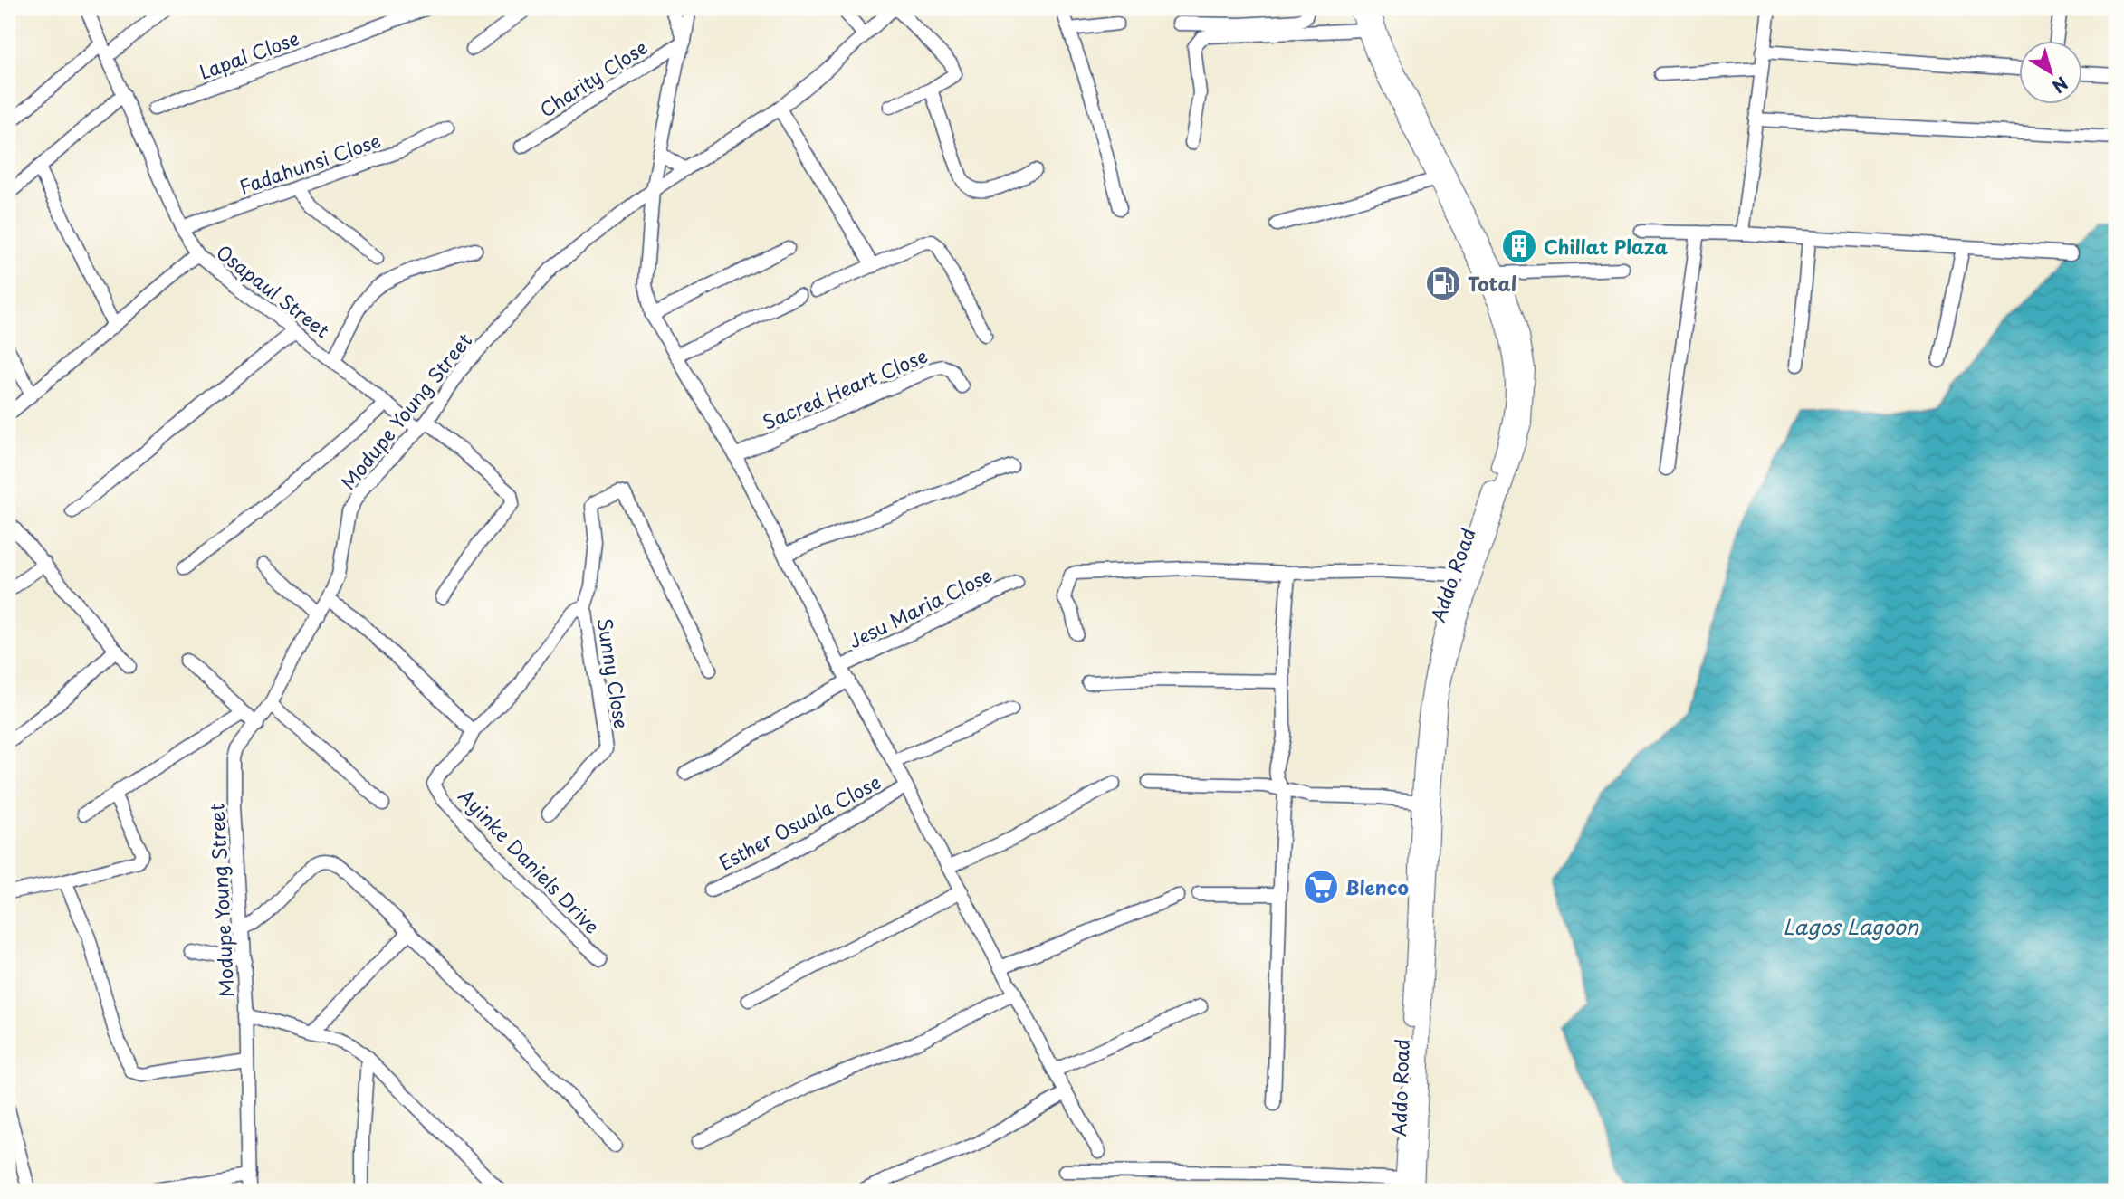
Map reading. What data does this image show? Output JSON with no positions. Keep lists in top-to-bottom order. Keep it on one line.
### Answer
{"streets":{"main road":["Addo Road"],"street":["Lapal Close","Charity Close","Fadahunsi Close","Osapaul Street","Sacred Heart Close","Modupe Young Street","Jesu Maria Close","Sunny Close","Esther Osuala Close","Ayinke Daniels Drive"]},"crossings":[["Fadahunsi Close","Osapaul Street"],["Osapaul Street","Modupe Young Street"],["Sunny Close","Ayinke Daniels Drive"]],"water":["Lagos Lagoon"],"places":{"building":["Chillat Plaza"],"fuel station":["Total"],"supermarket":["Blenco"]},"north":"bottom right"}
